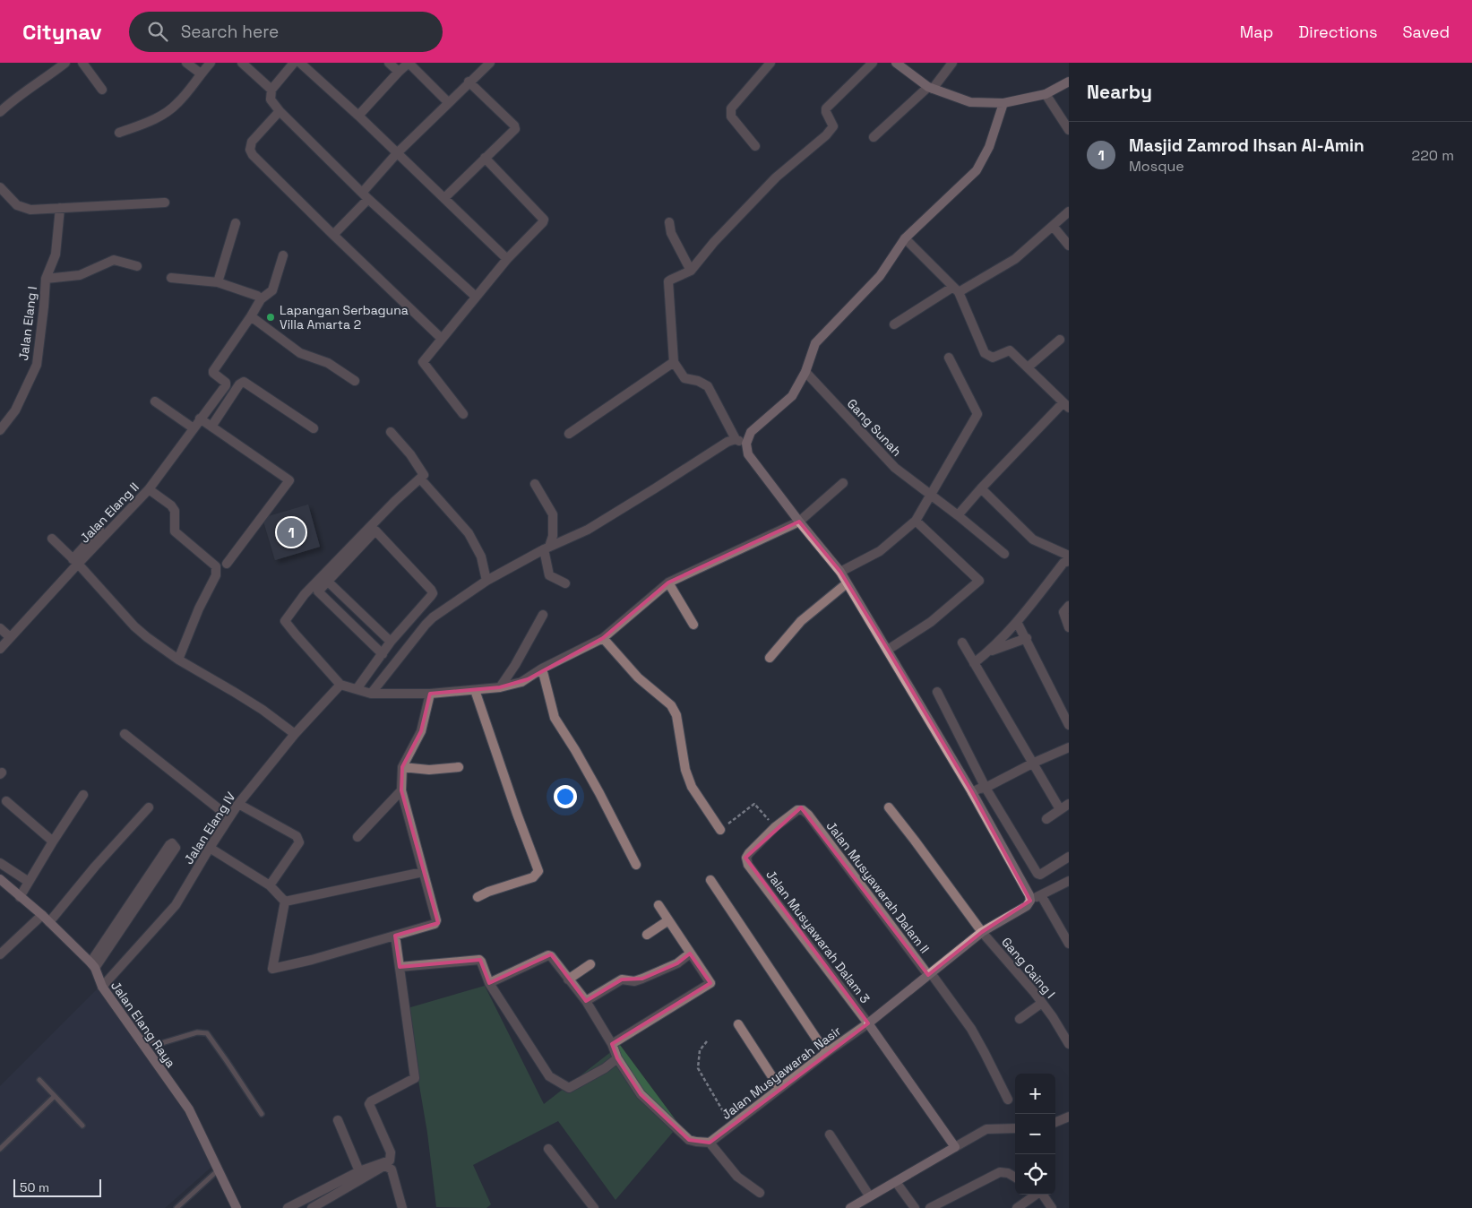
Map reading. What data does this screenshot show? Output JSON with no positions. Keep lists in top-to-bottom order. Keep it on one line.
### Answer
{"streets":{"street":["Jalan Elang I","Gang Sunah","Jalan Elang II","Jalan Elang IV","Jalan Musyawarah Dalam II","Jalan Musyawarah Dalam 3","Gang Caing I","Jalan Elang Raya","Jalan Musyawarah Nasir"]},"crossings":[["Jalan Elang IV","Jalan Elang Raya"],["Jalan Musyawarah Dalam II","Jalan Musyawarah Dalam 3"],["Jalan Musyawarah Dalam 3","Jalan Musyawarah Nasir"]],"places":["Lapangan Serbaguna Villa Amarta 2"],"scale_bar":"50 m","page":{"header":"Citynav","search":"Search here","nav":["Map","Directions","Saved"],"heading":"Nearby","list":[{"mark":"1","name":"Masjid Zamrod Ihsan Al-Amin","note":"Mosque","value":"220 m"}],"pins":"1","map_buttons":["+","−"],"scale":"50 m"}}
